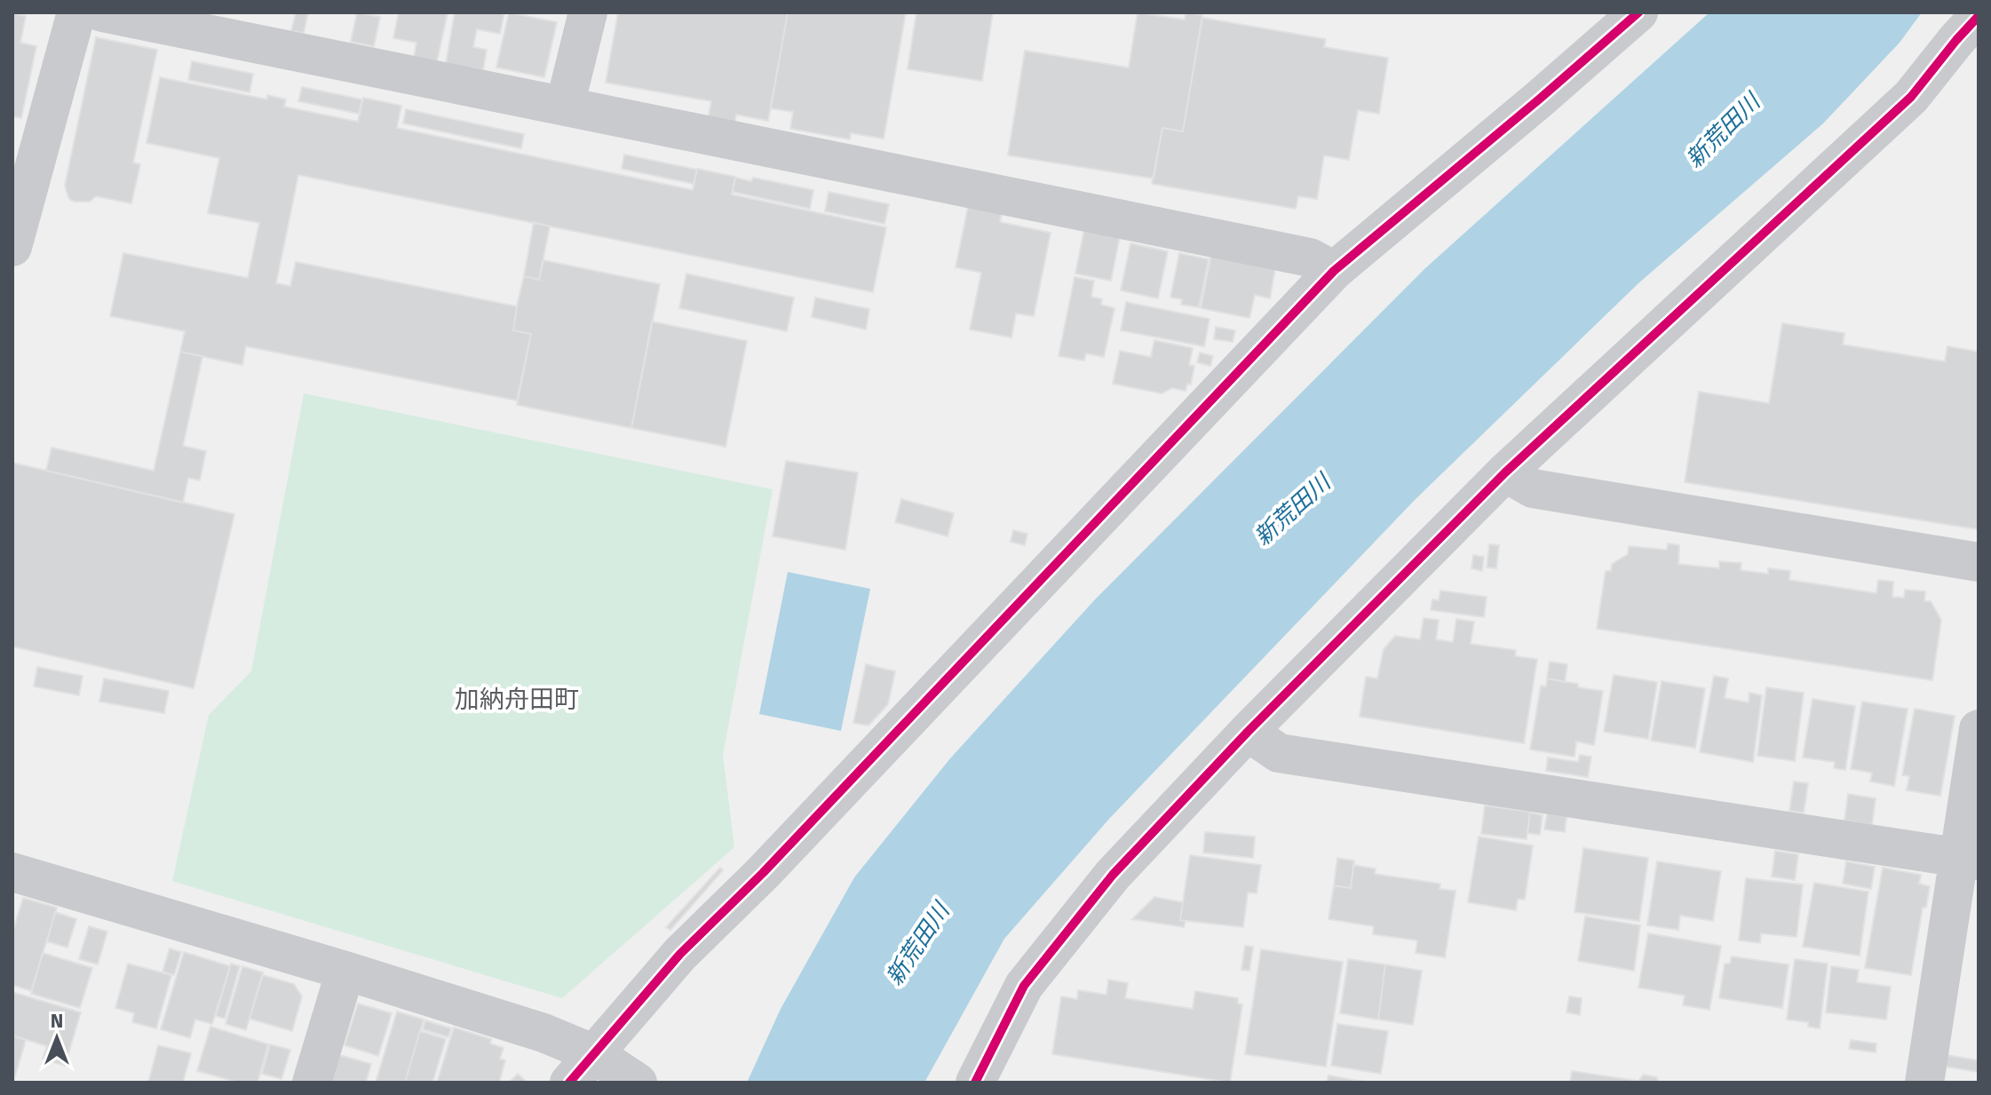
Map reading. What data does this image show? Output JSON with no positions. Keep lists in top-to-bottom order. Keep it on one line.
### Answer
{"districts":["加納舟田町"],"water":["新荒田川"],"north":"top"}
